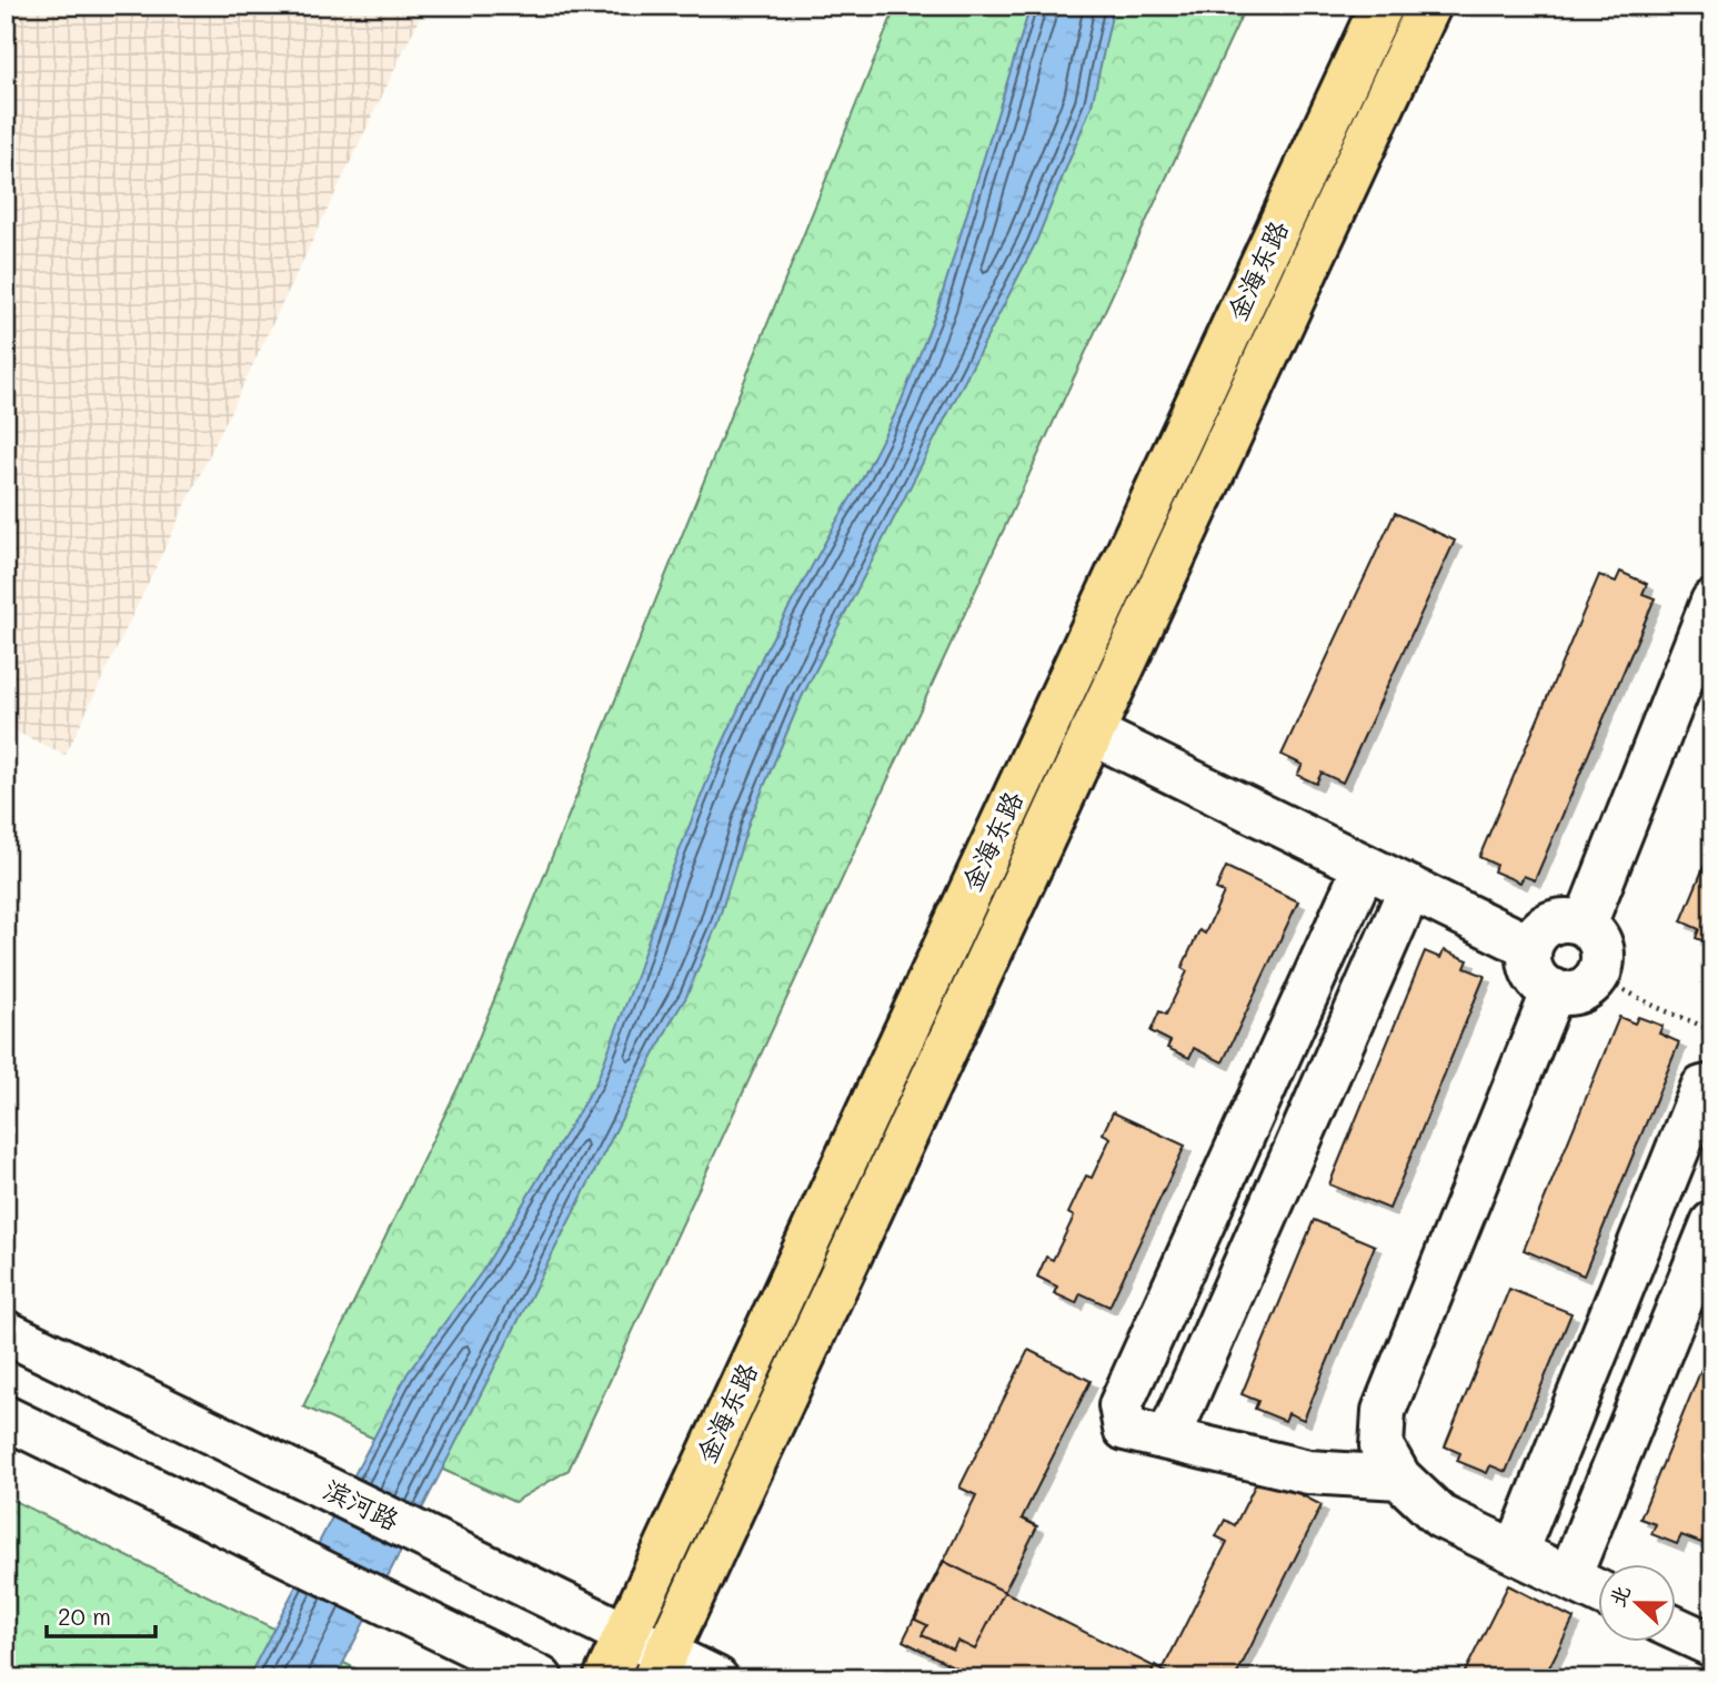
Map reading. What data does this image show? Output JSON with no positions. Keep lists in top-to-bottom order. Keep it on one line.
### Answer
{"streets":{"main road":["金海东路"],"street":["滨河路"]},"crossings":[["金海东路","滨河路"]],"scale_bar":"20 m","north":"left"}
